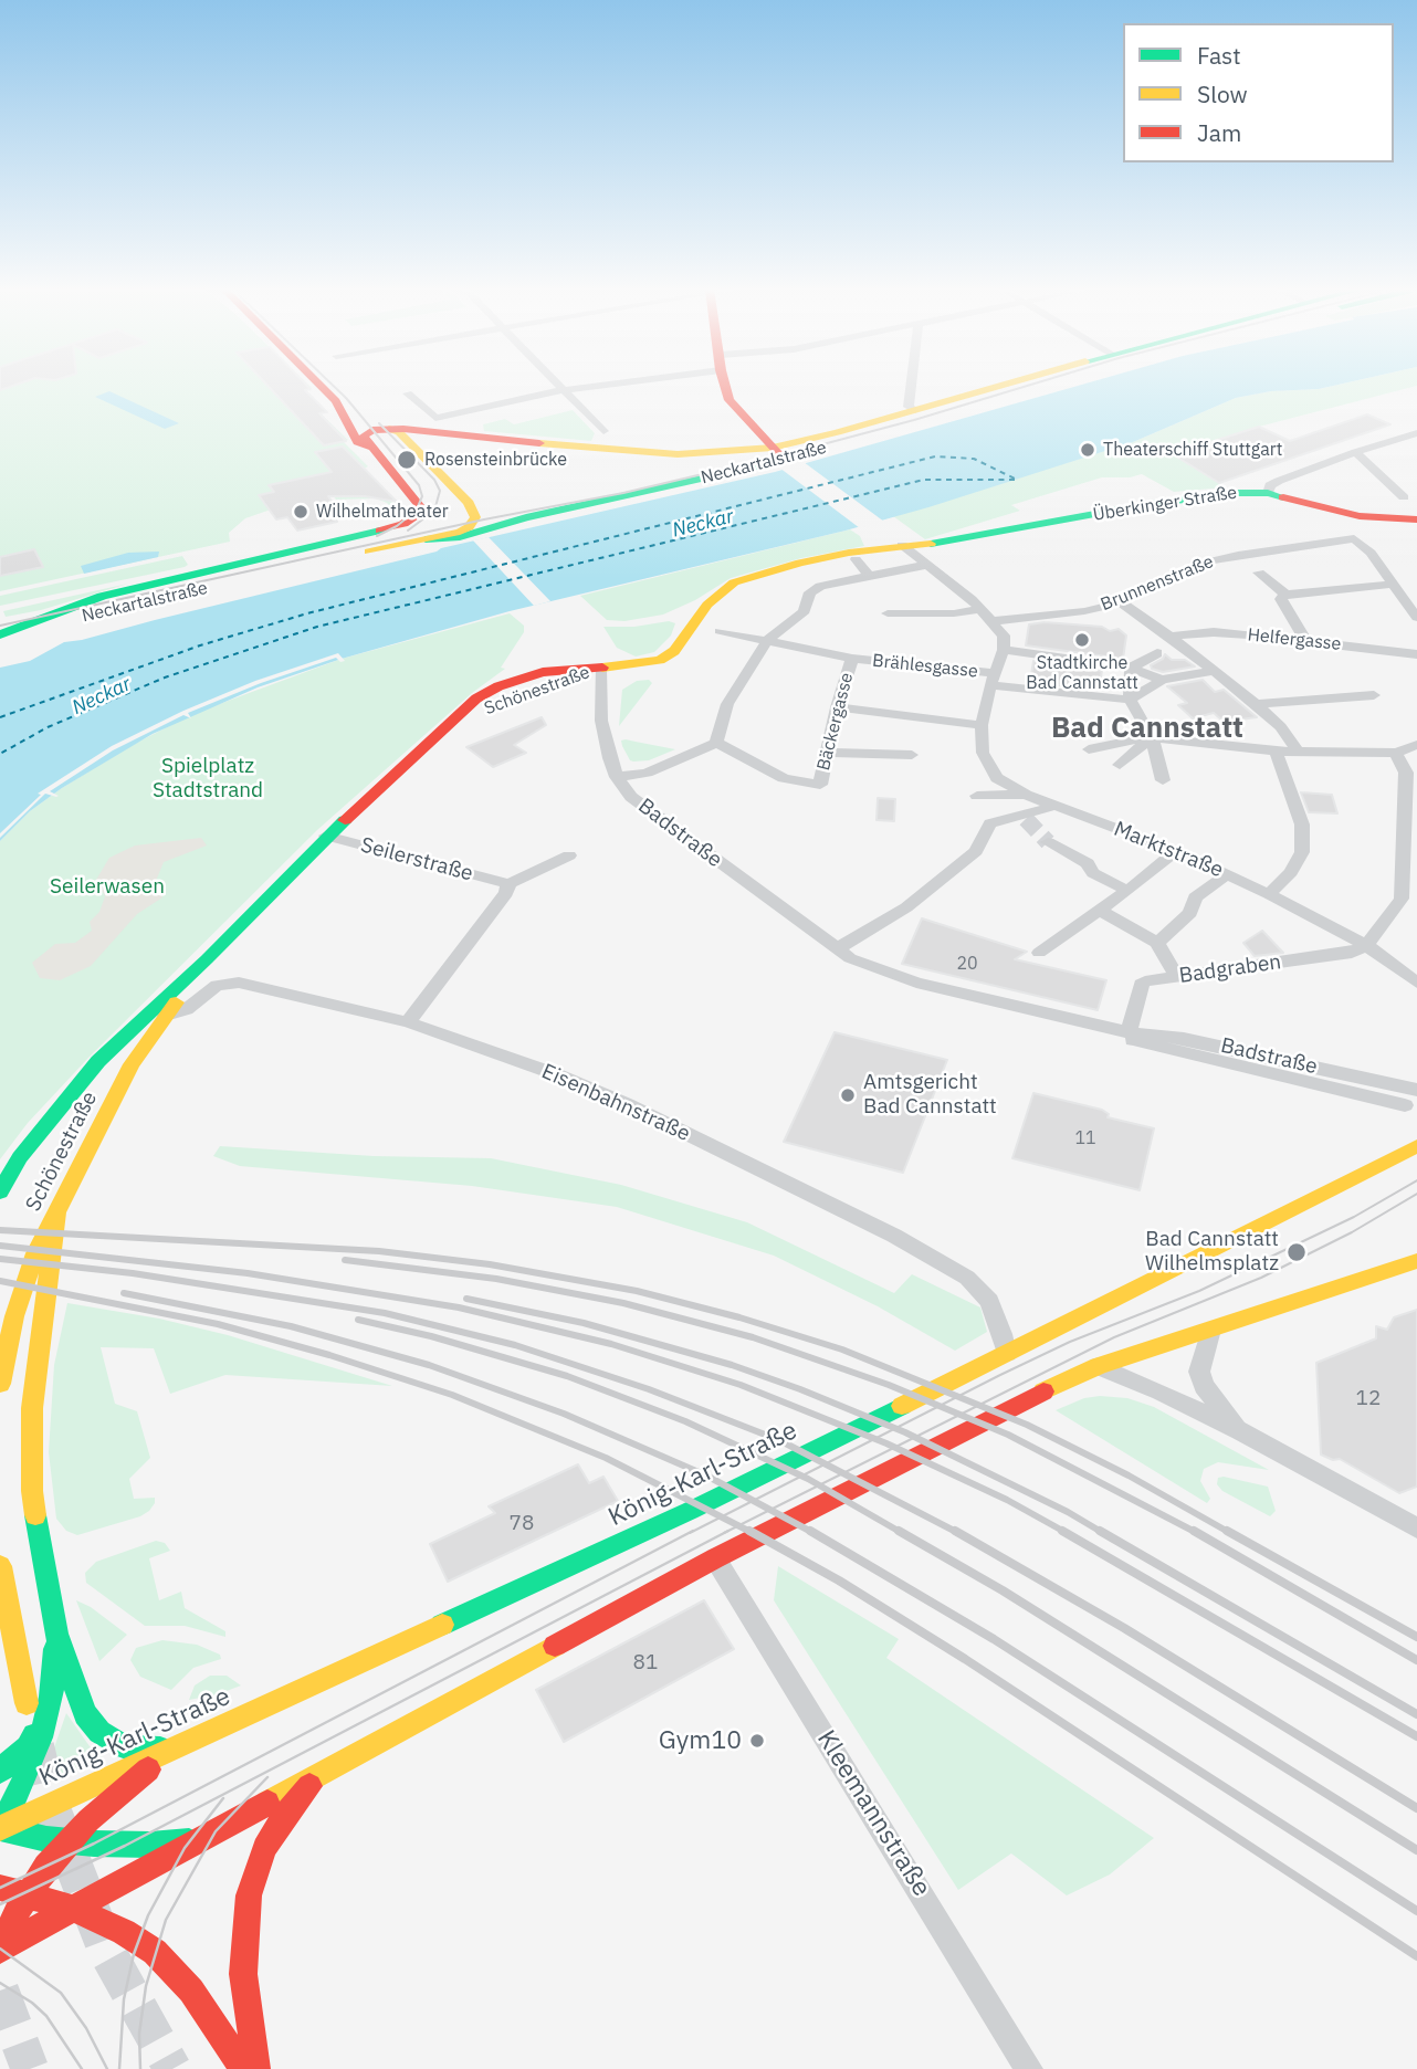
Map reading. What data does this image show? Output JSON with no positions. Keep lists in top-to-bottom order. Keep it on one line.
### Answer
{"streets":{"main road":["Neckartalstraße","Überkinger Straße","Brunnenstraße","Schönestraße","König-Karl-Straße"],"street":["Helfergasse","Brählesgasse","Bäckergasse","Badstraße","Marktstraße","Seilerstraße","Badgraben","Eisenbahnstraße","Kleemannstraße"]},"crossings":[["Überkinger Straße","Brunnenstraße"],["Brählesgasse","Bäckergasse"],["Brählesgasse","Marktstraße"],["Schönestraße","Badstraße"],["Schönestraße","Seilerstraße"],["Schönestraße","Eisenbahnstraße"],["Badstraße","Badgraben"],["Marktstraße","Badgraben"],["Eisenbahnstraße","König-Karl-Straße"]],"districts":["Bad Cannstatt"],"water":["Neckar"],"parks":["Spielplatz Stadtstrand","Seilerwasen"],"places":["Theaterschiff Stuttgart","Rosensteinbrücke","Wilhelmatheater","Stadtkirche Bad Cannstatt","Amtsgericht Bad Cannstatt","Bad Cannstatt Wilhelmsplatz","Gym10"],"house_numbers":["20","11","12","78","81"],"legend":["Fast","Slow","Jam"]}
